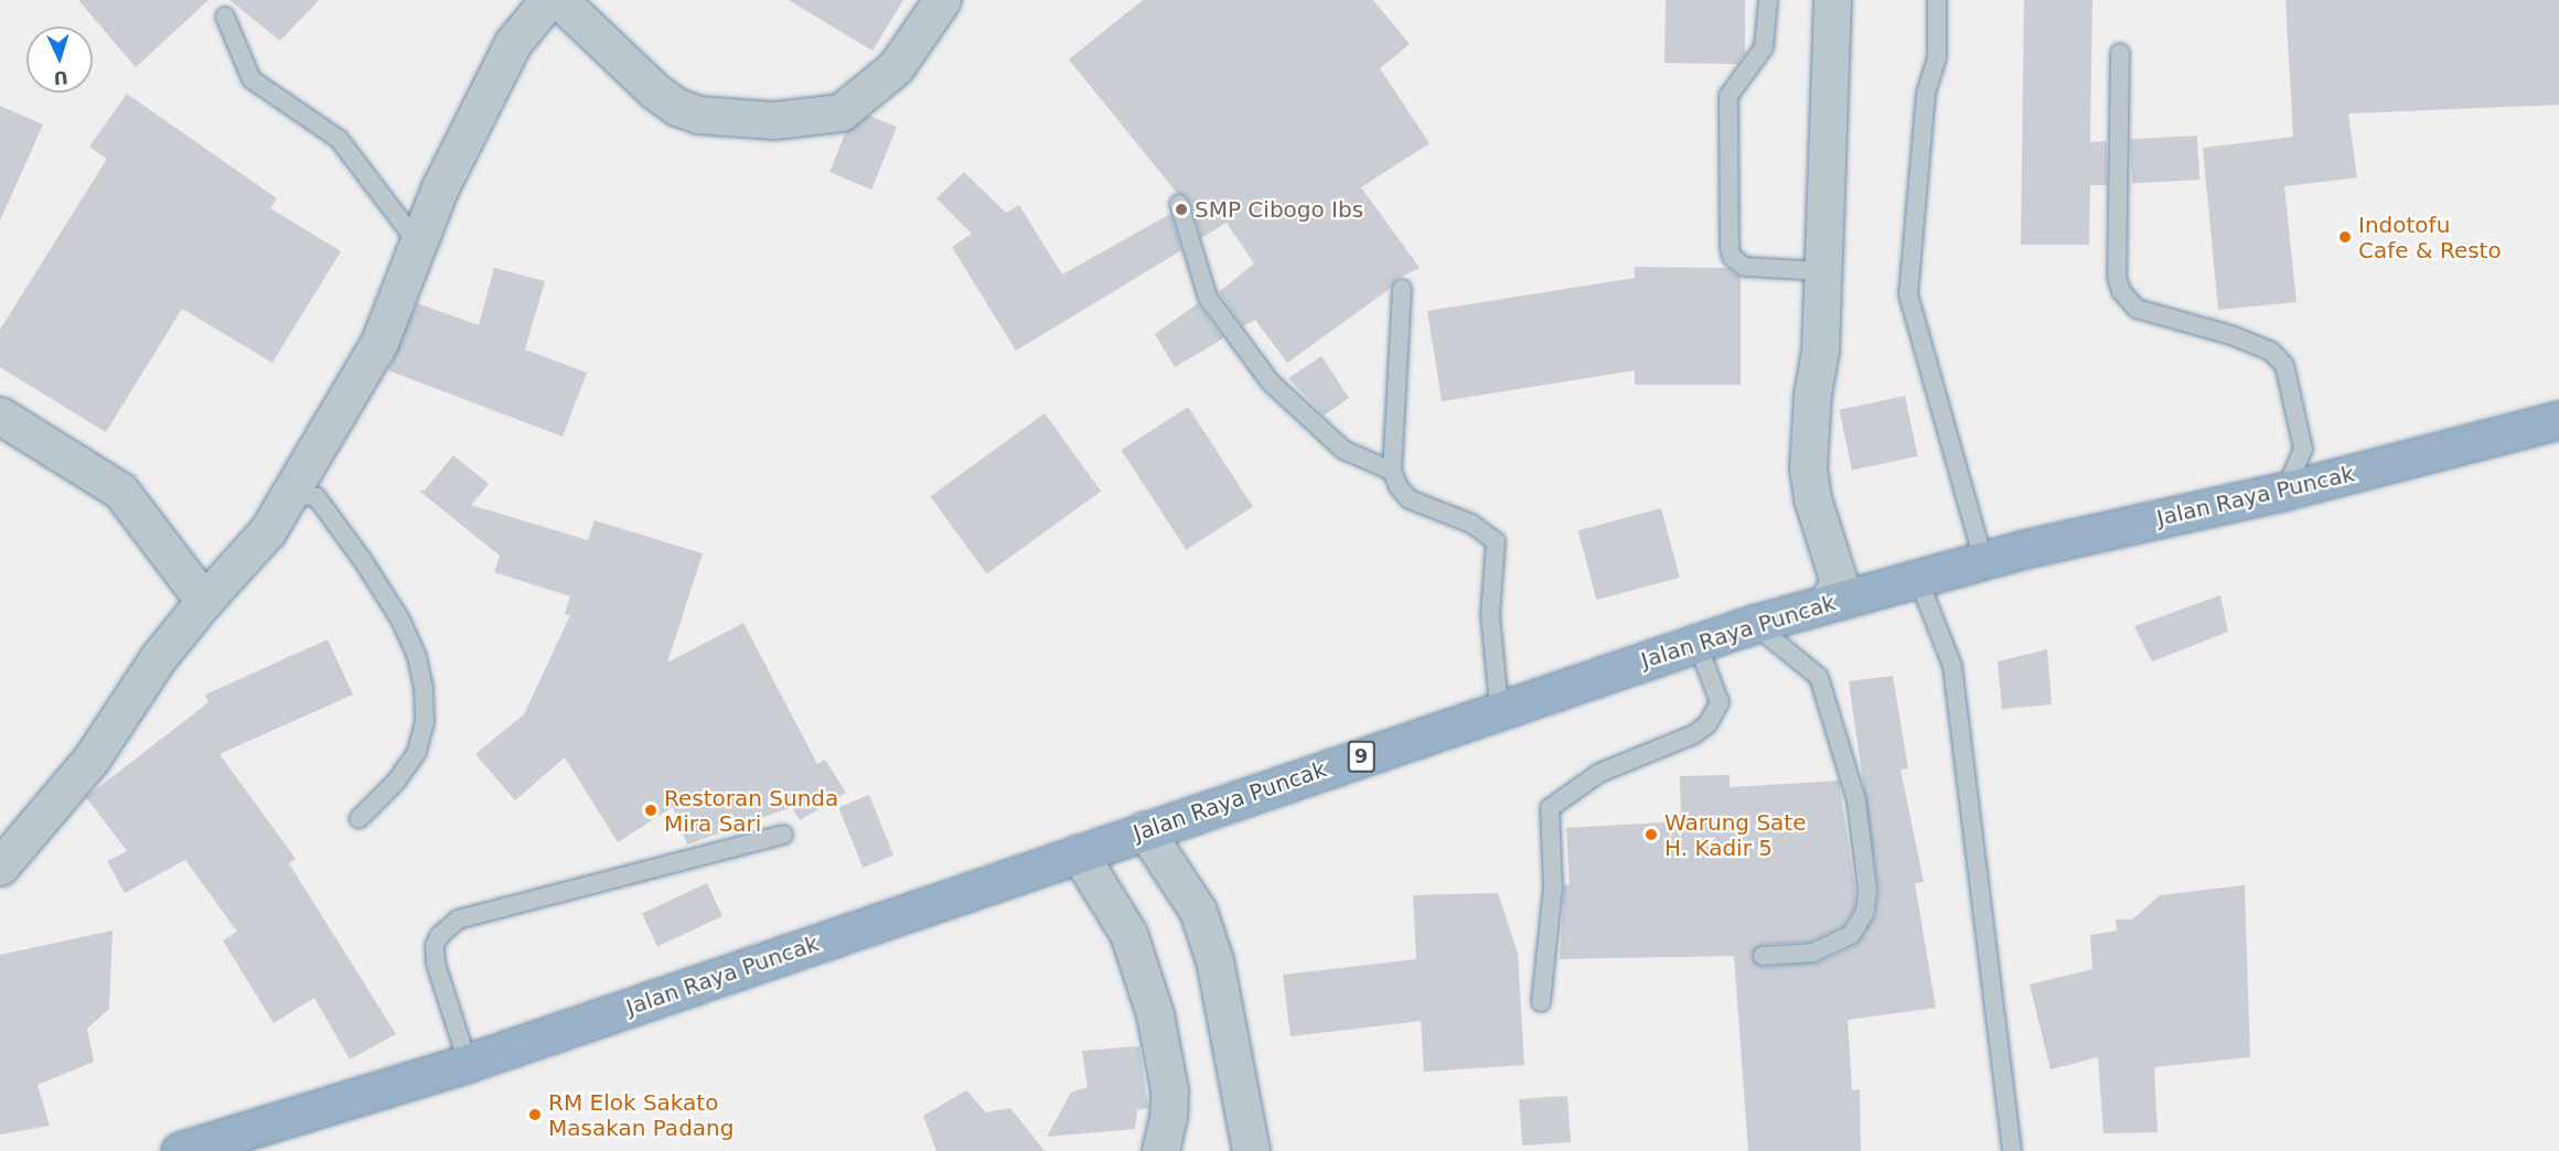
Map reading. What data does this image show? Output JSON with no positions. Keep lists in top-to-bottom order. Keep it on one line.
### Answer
{"streets":{"highway":["Jalan Raya Puncak","9"]},"places":["SMP Cibogo Ibs","Indotofu Cafe & Resto","Restoran Sunda Mira Sari","Warung Sate H. Kadir 5","RM Elok Sakato Masakan Padang"],"north":"bottom"}
